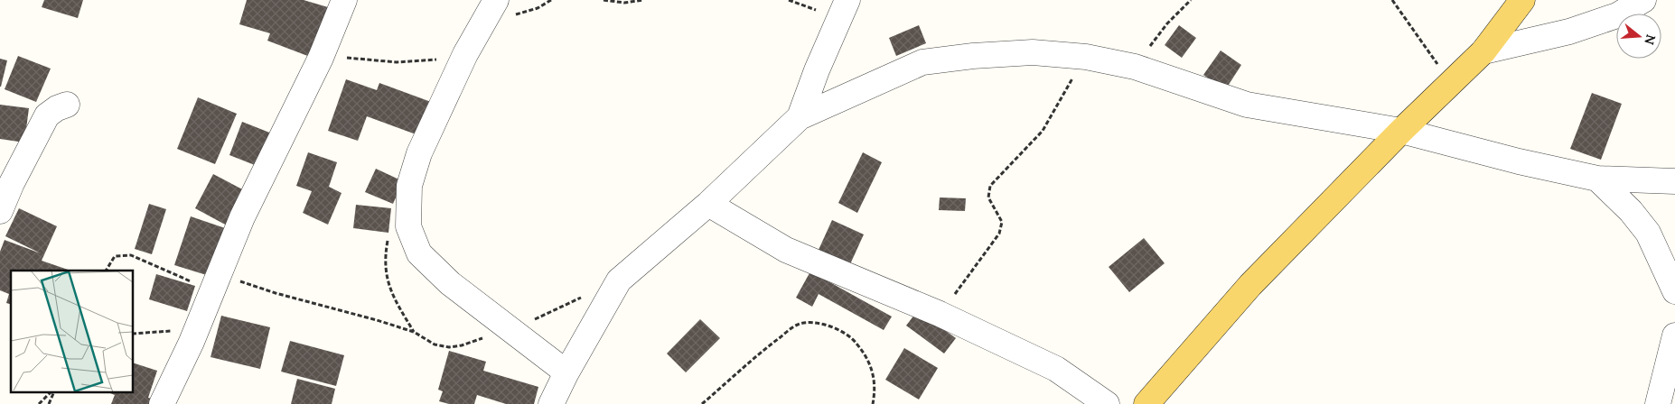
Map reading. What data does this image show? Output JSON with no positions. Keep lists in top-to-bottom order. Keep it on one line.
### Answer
{"north":"right"}
